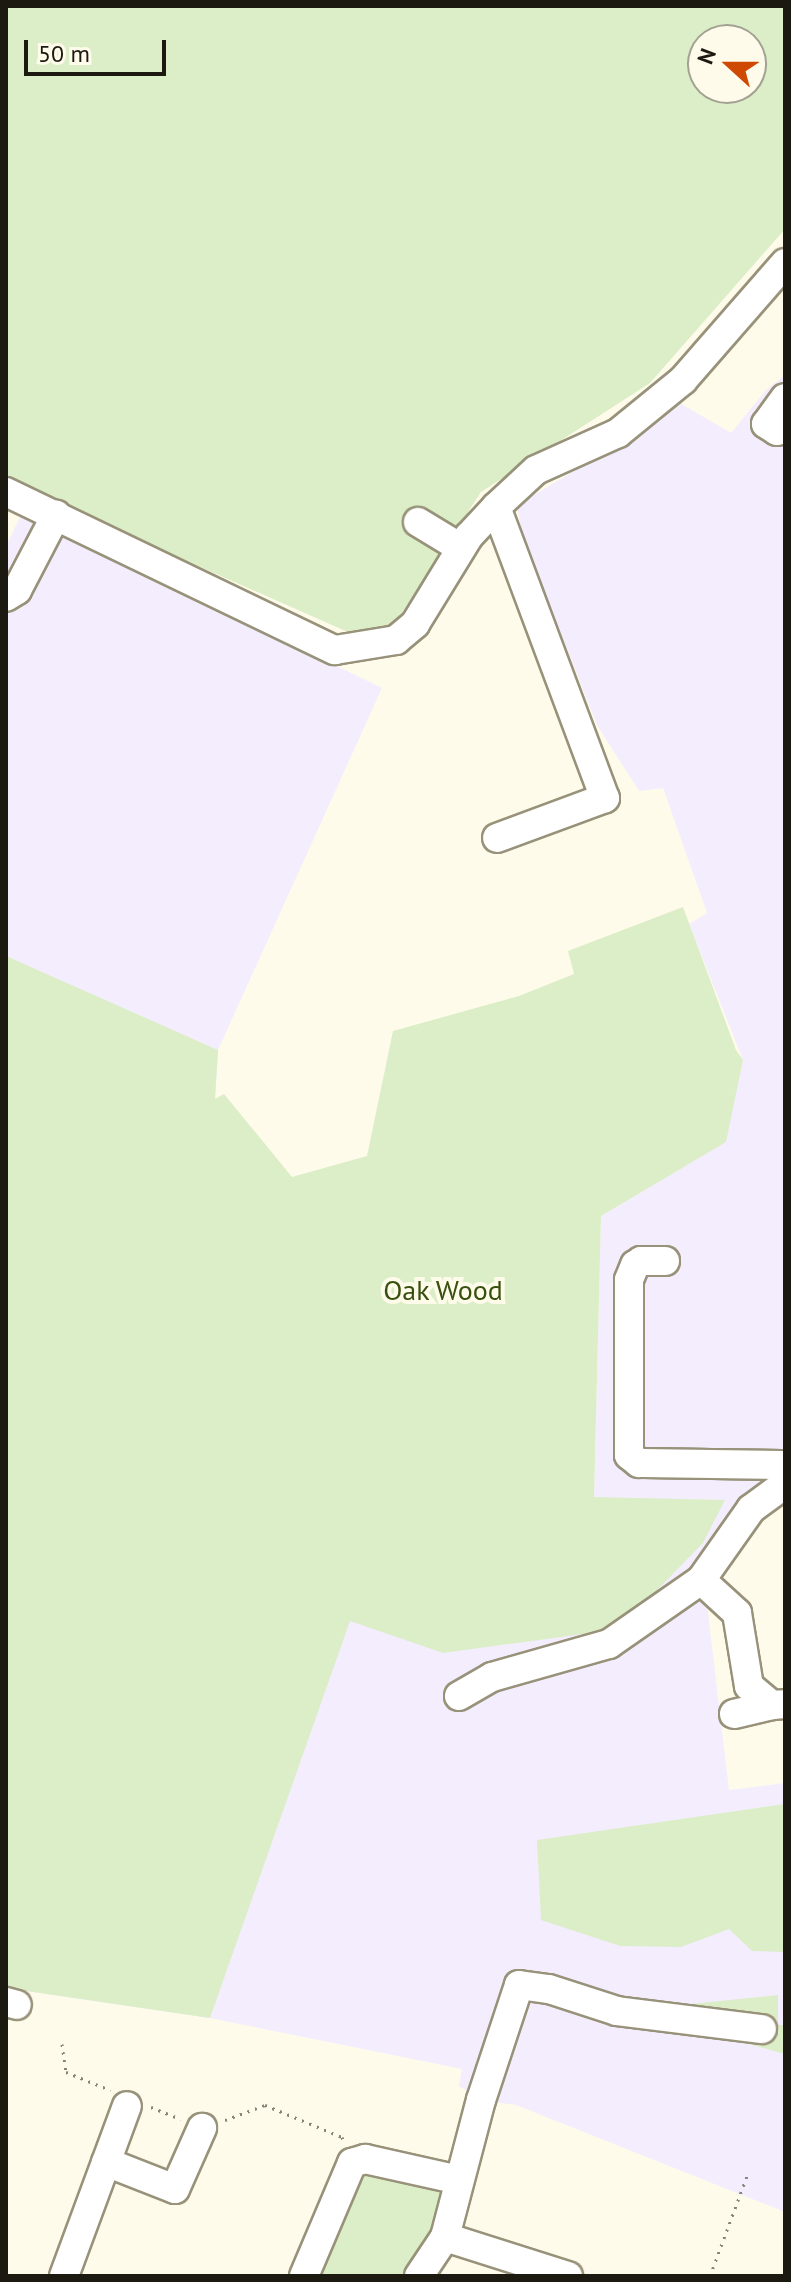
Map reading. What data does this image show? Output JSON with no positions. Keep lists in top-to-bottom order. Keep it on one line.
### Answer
{"parks":["Oak Wood"],"scale_bar":"50 m","north":"left"}
